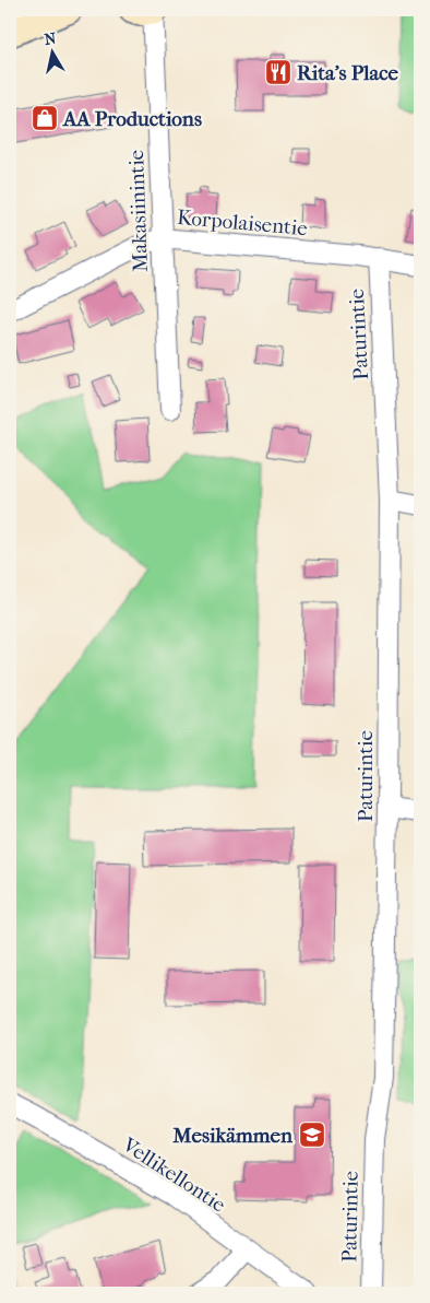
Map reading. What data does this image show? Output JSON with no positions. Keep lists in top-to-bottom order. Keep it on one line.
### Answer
{"streets":{"street":["Makasiinintie","Korpolaisentie","Paturintie","Vellikellontie"]},"crossings":[["Makasiinintie","Korpolaisentie"],["Korpolaisentie","Paturintie"]],"places":{"restaurant":["Rita's Place"],"shop":["AA Productions"],"school or university":["Mesikämmen"]},"north":"top"}
